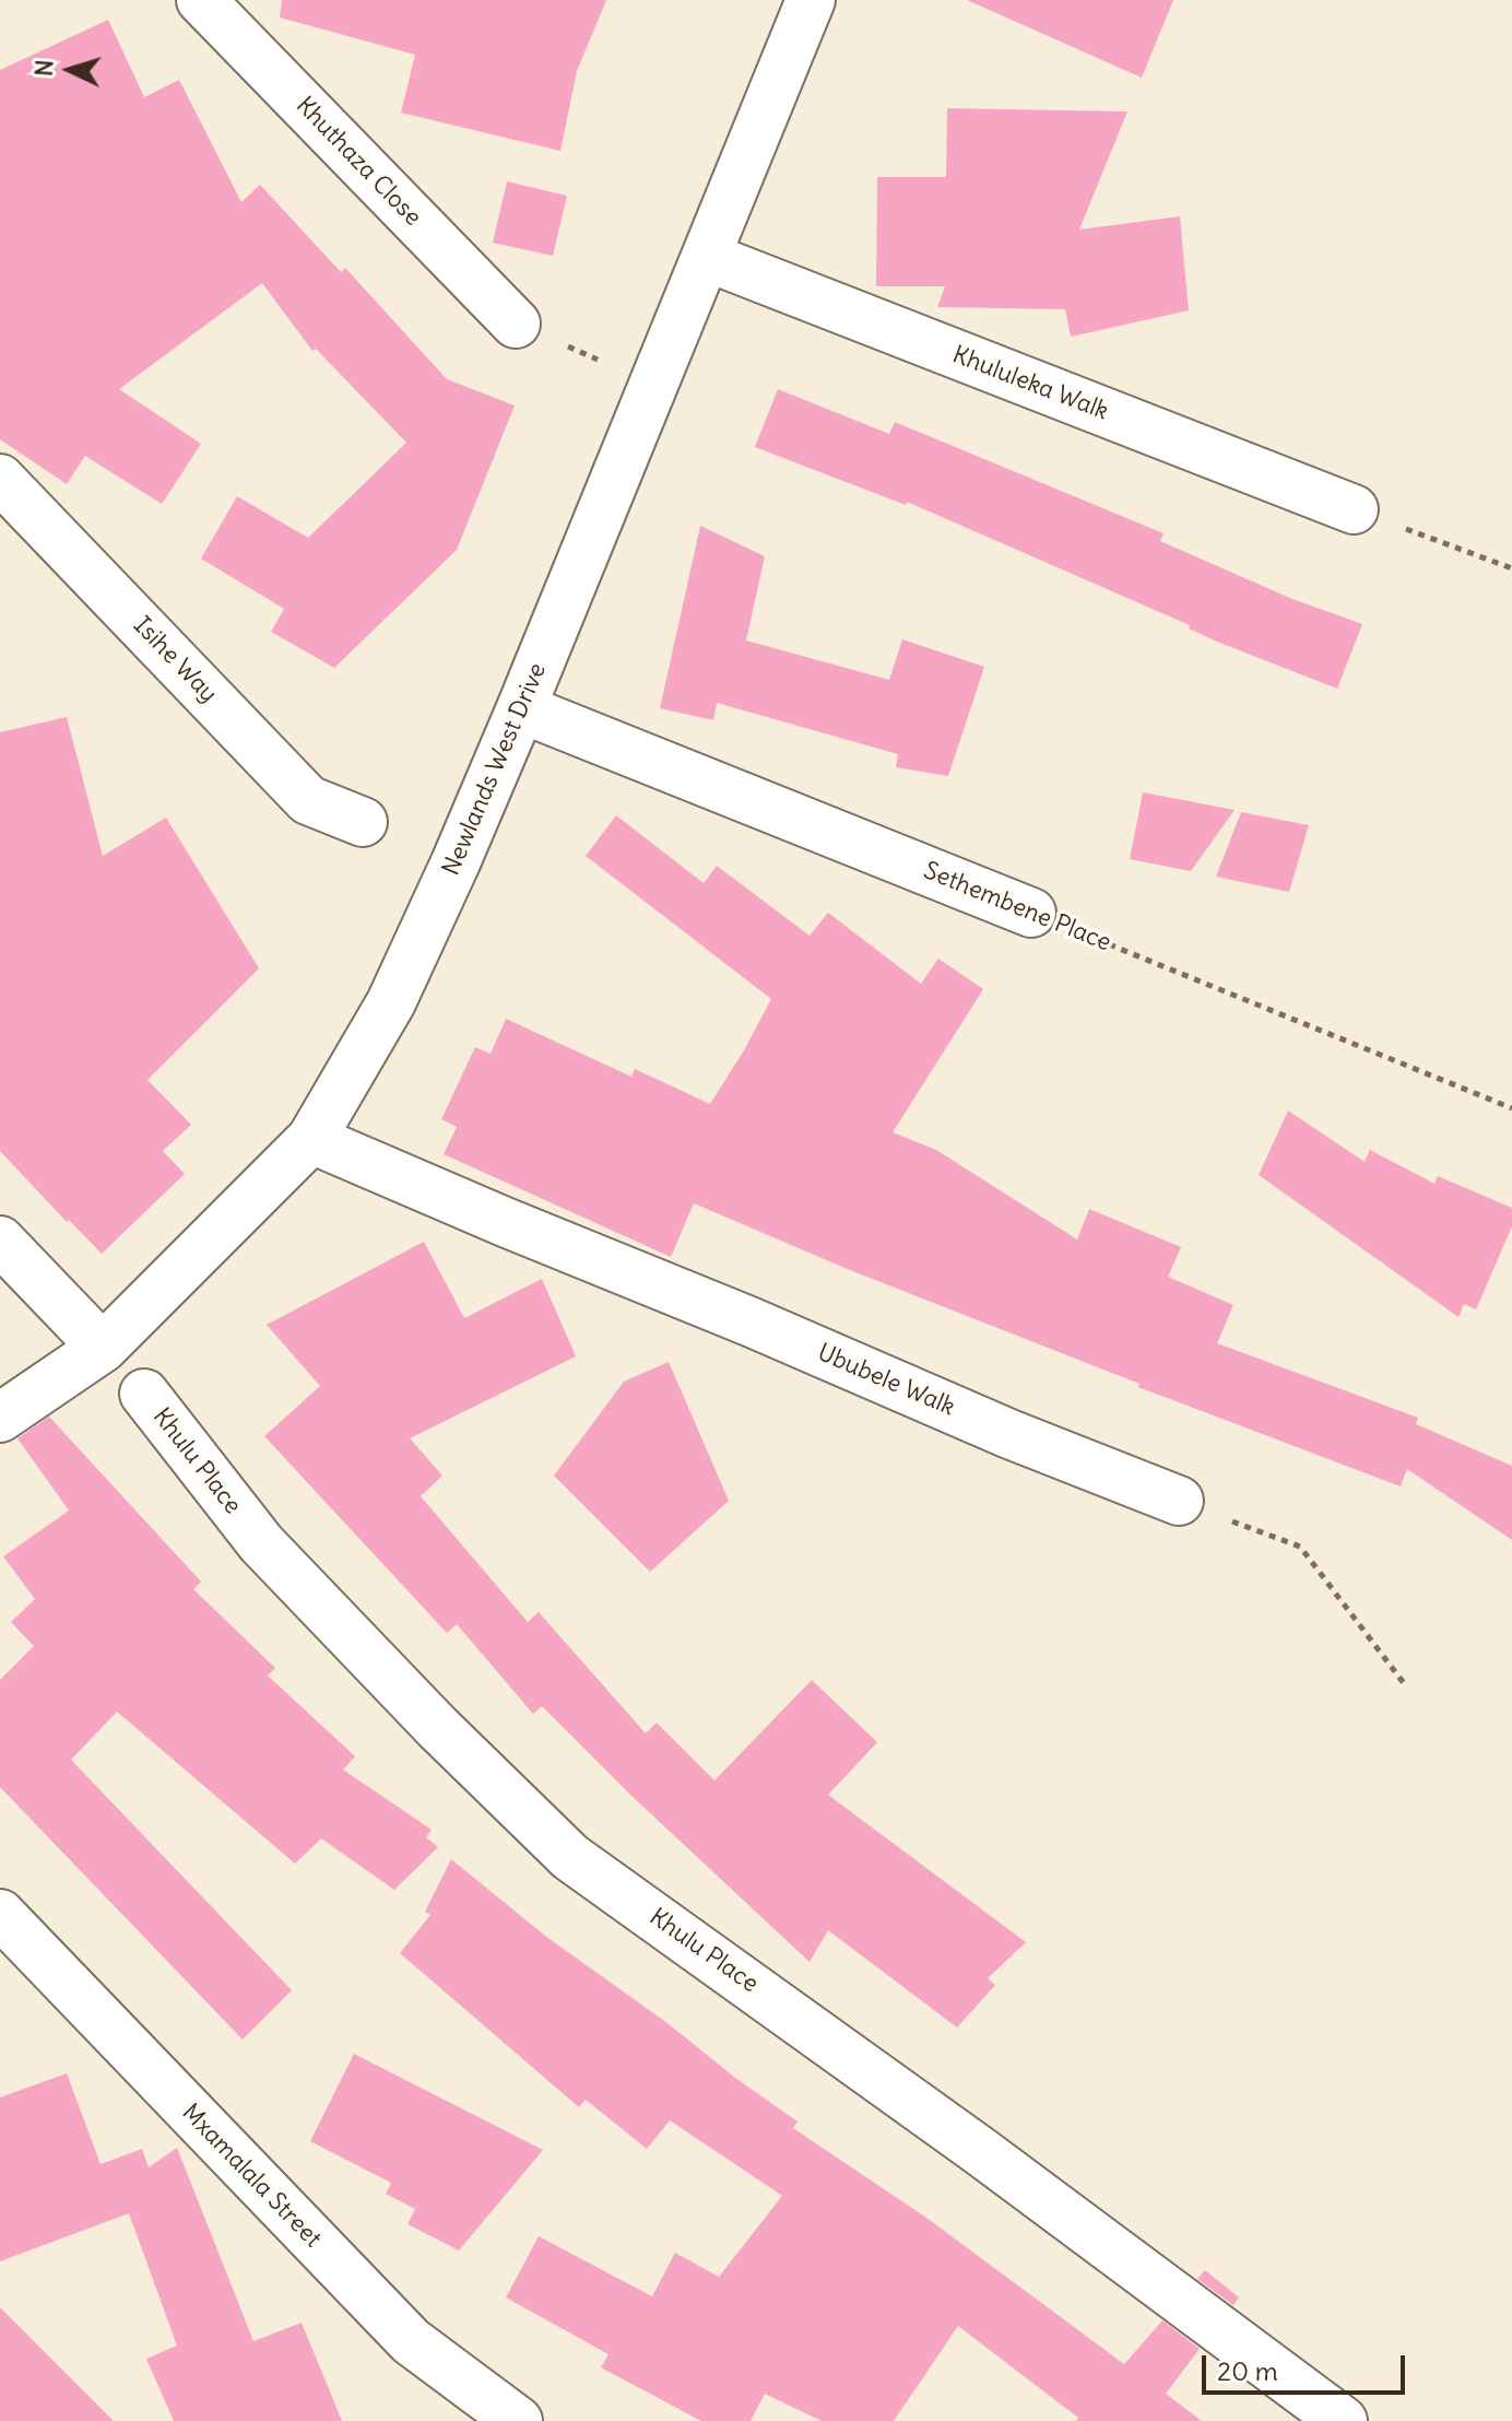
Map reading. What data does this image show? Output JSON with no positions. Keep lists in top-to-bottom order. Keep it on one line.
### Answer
{"streets":{"street":["Khuthaza Close","Khululeka Walk","Isihe Way","Newlands West Drive","Sethembene Place","Ububele Walk","Khulu Place","Mxamalala Street"]},"crossings":[["Khululeka Walk","Newlands West Drive"],["Newlands West Drive","Sethembene Place"],["Newlands West Drive","Ububele Walk"]],"scale_bar":"20 m","north":"left"}
